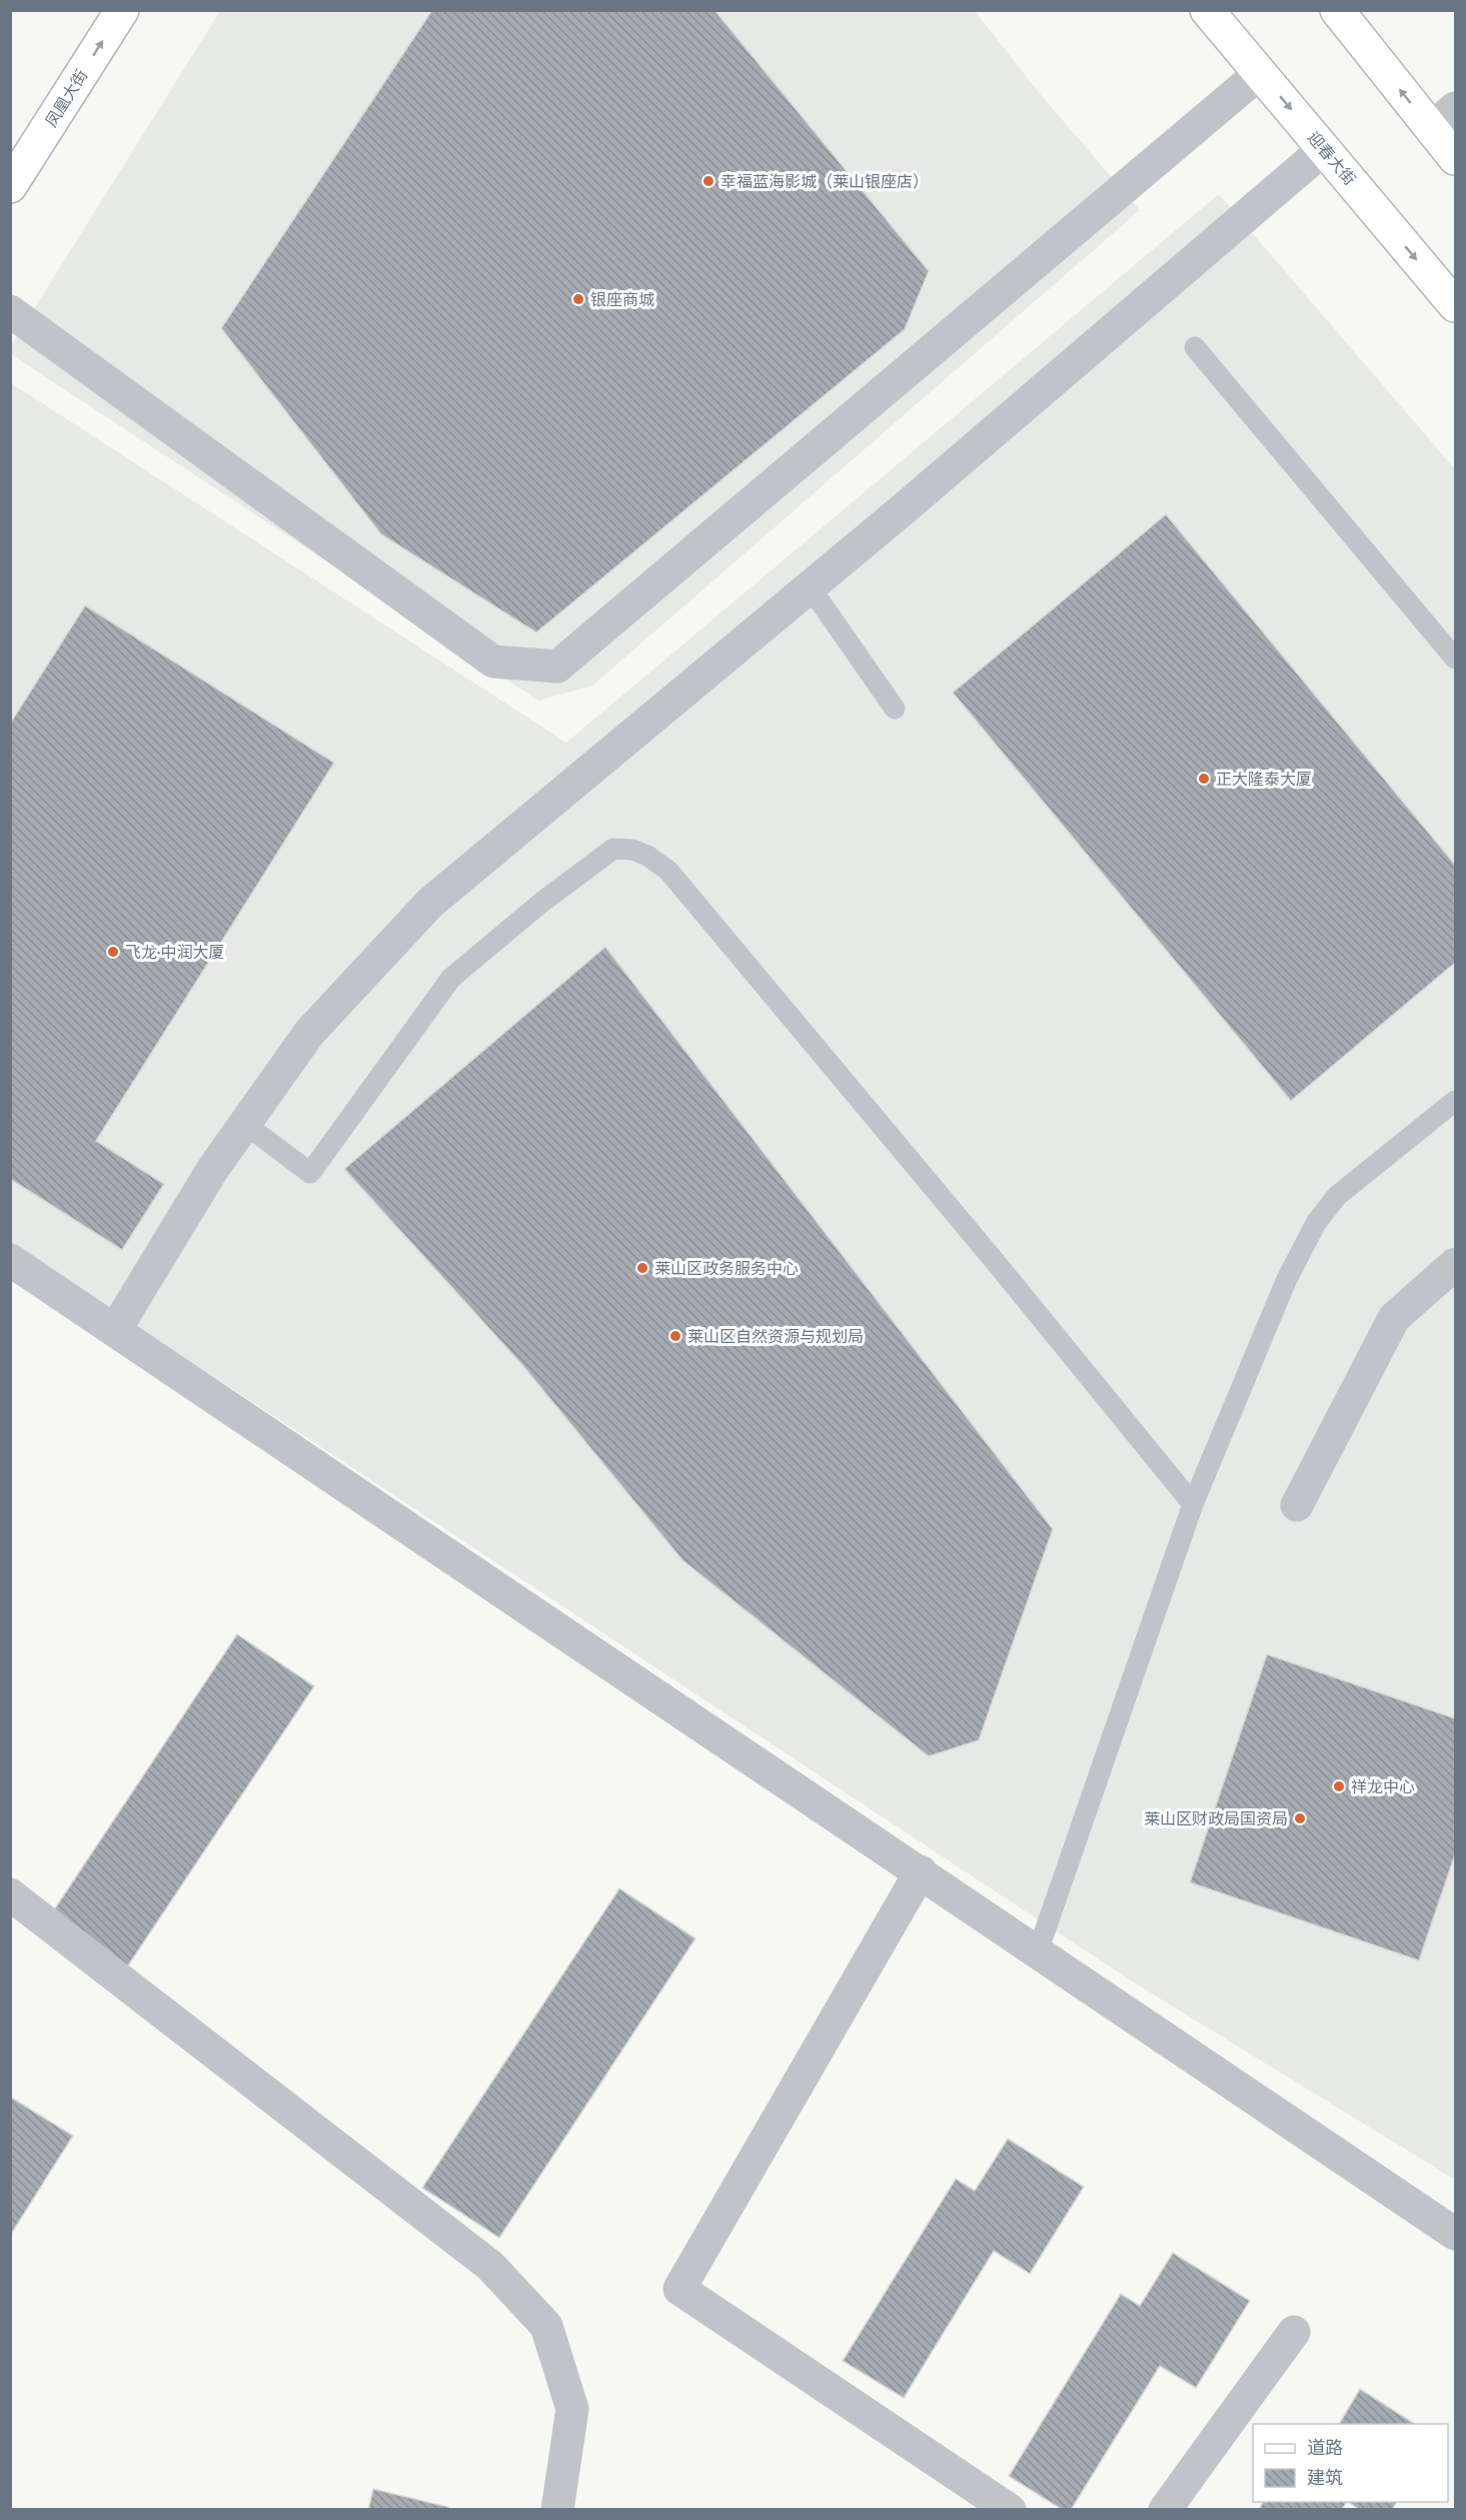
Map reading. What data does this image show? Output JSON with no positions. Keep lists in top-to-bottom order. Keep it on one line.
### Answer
{"streets":{"main road":["凤凰大街","迎春大街"]},"one_way":["凤凰大街"],"places":["幸福蓝海影城（莱山银座店）","银座商城","正大隆泰大厦","飞龙·中润大厦","莱山区政务服务中心","莱山区自然资源与规划局","祥龙中心","莱山区财政局国资局"],"legend":["道路","建筑"]}
